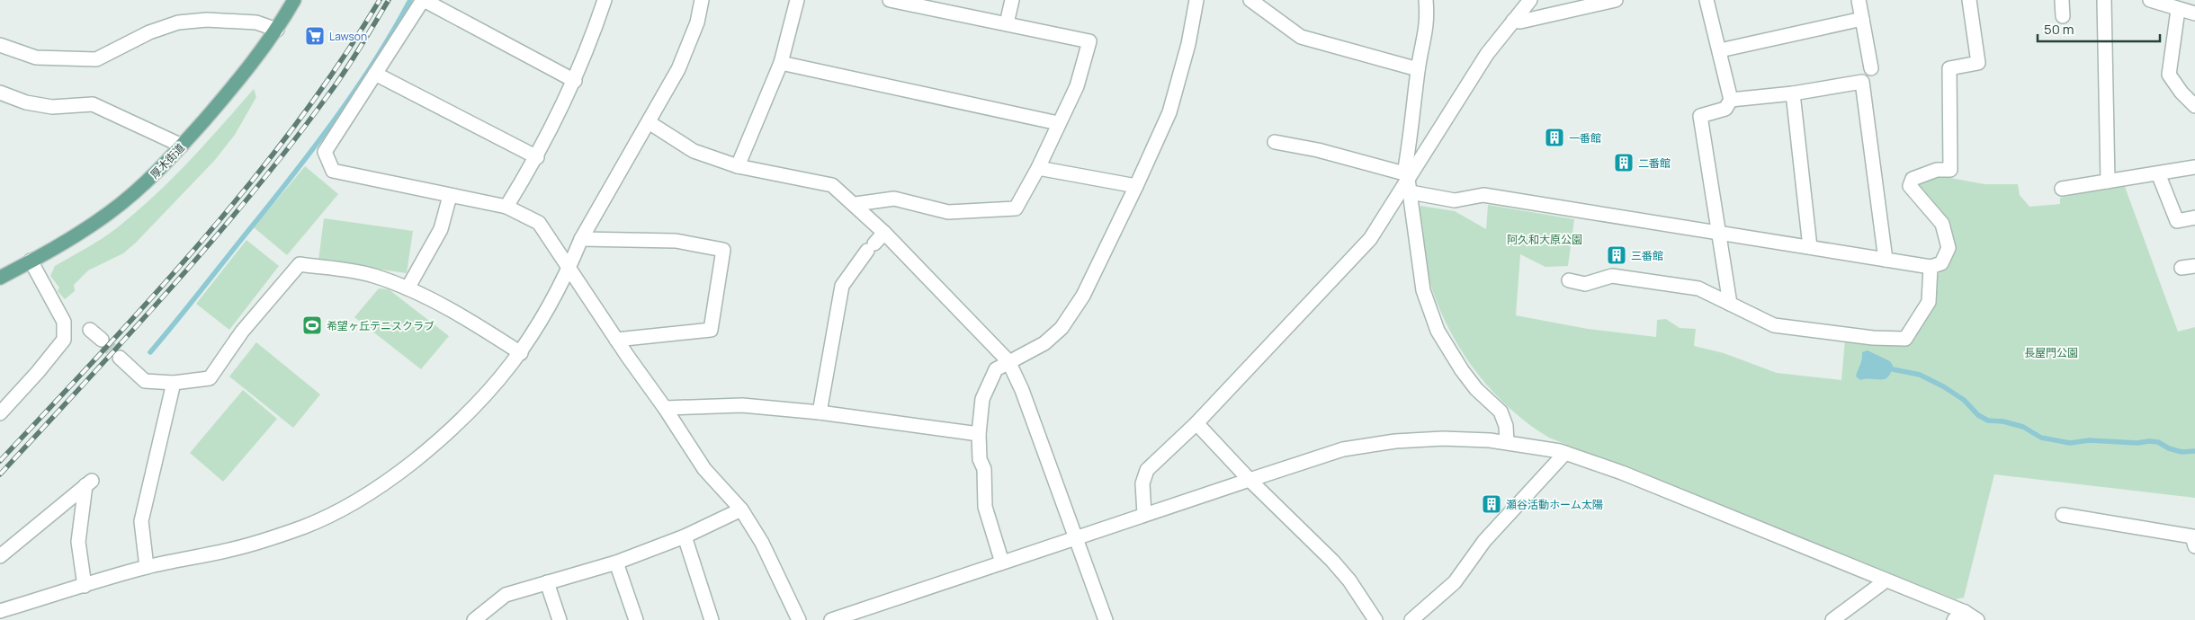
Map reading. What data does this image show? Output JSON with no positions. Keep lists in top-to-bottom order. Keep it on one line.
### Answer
{"streets":{"main road":["厚木街道"]},"parks":["阿久和大原公園","長屋門公園"],"places":{"supermarket":["Lawson"],"building":["一番館","二番館","三番館","瀬谷活動ホーム太陽"],"sports":["希望ヶ丘テニスクラブ"]},"scale_bar":"50 m"}
